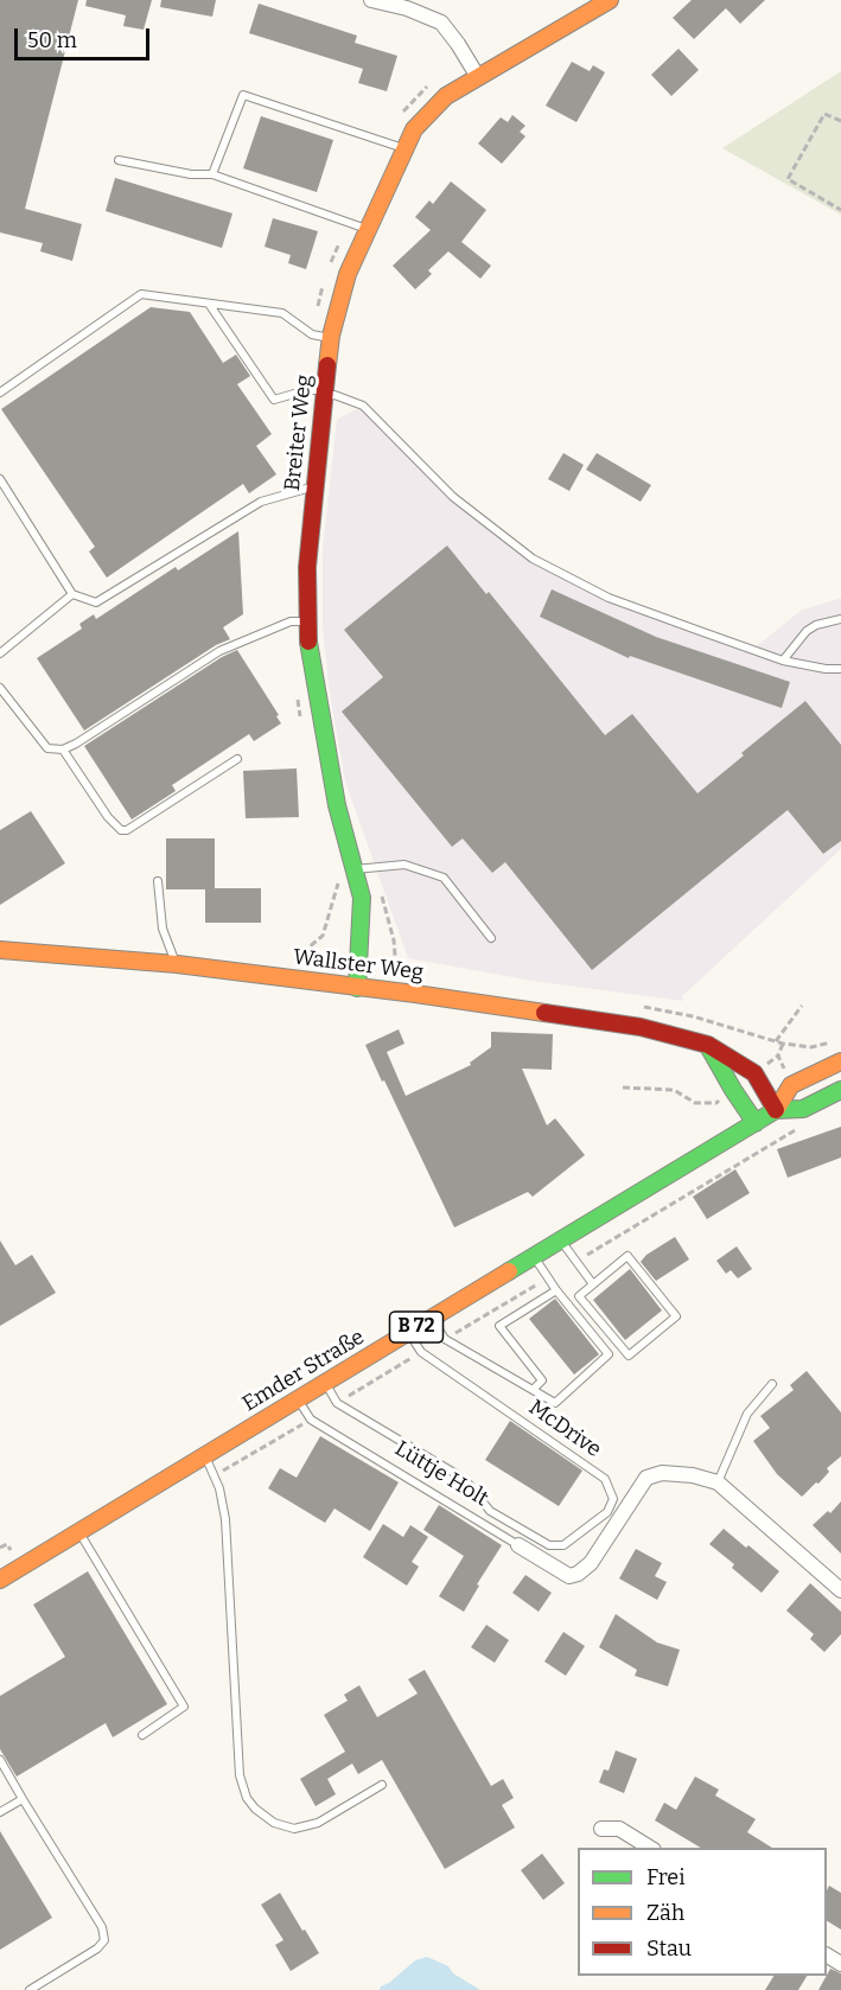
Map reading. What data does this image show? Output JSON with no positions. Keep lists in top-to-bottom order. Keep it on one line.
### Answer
{"streets":{"street":["Breiter Weg","Wallster Weg","B 72","Emder Straße","Lüttje Holt"],"lane":["McDrive"]},"crossings":[["Breiter Weg","Wallster Weg"],["Wallster Weg","Emder Straße"],["Emder Straße","Lüttje Holt"]],"legend":["Frei","Zäh","Stau"],"scale_bar":"50 m"}
